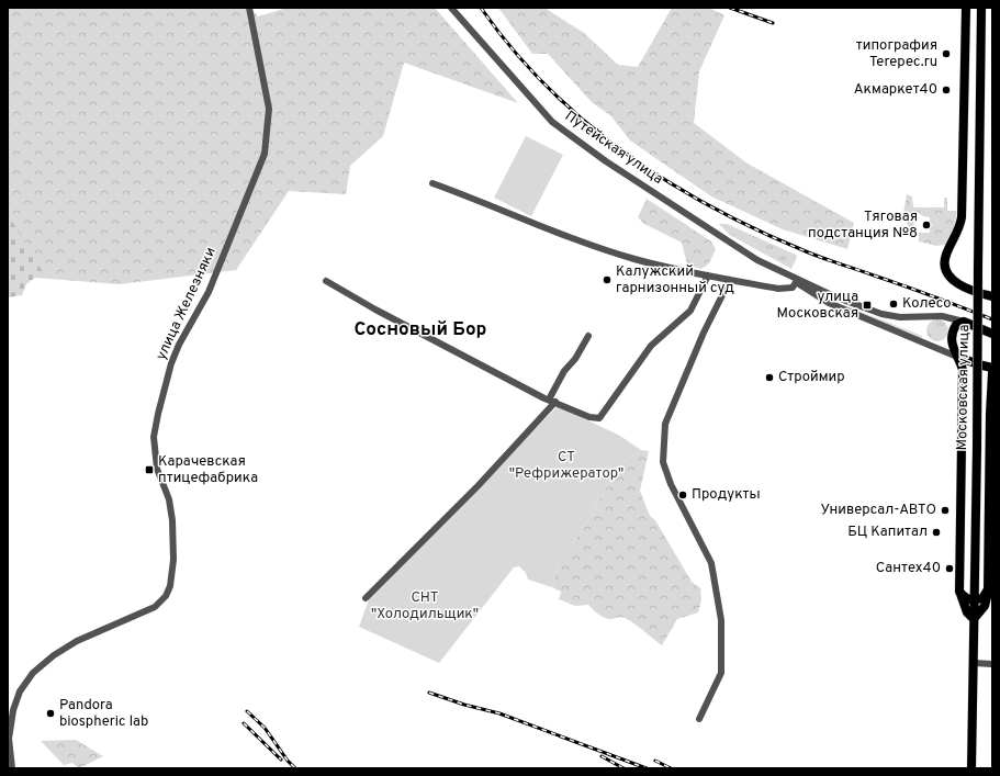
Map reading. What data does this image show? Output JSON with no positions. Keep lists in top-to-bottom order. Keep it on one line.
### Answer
{"streets":{"main road":["Путейская улица","Московская улица"],"street":["улица Железняки"]},"districts":["Сосновый Бор"],"parks":["СТ \"Рефрижератор\"","СНТ \"Холодильщик\""],"places":{"other":["типография Terepec.ru","Акмаркет40","Тяговая подстанция №8","Калужский гарнизонный суд","Колесо","Строймир","Продукты","Универсал-АВТО","БЦ Капитал","Сантех40","Pandora biospheric lab"],"transit":["улица Московская","Карачевская птицефабрика"]}}
